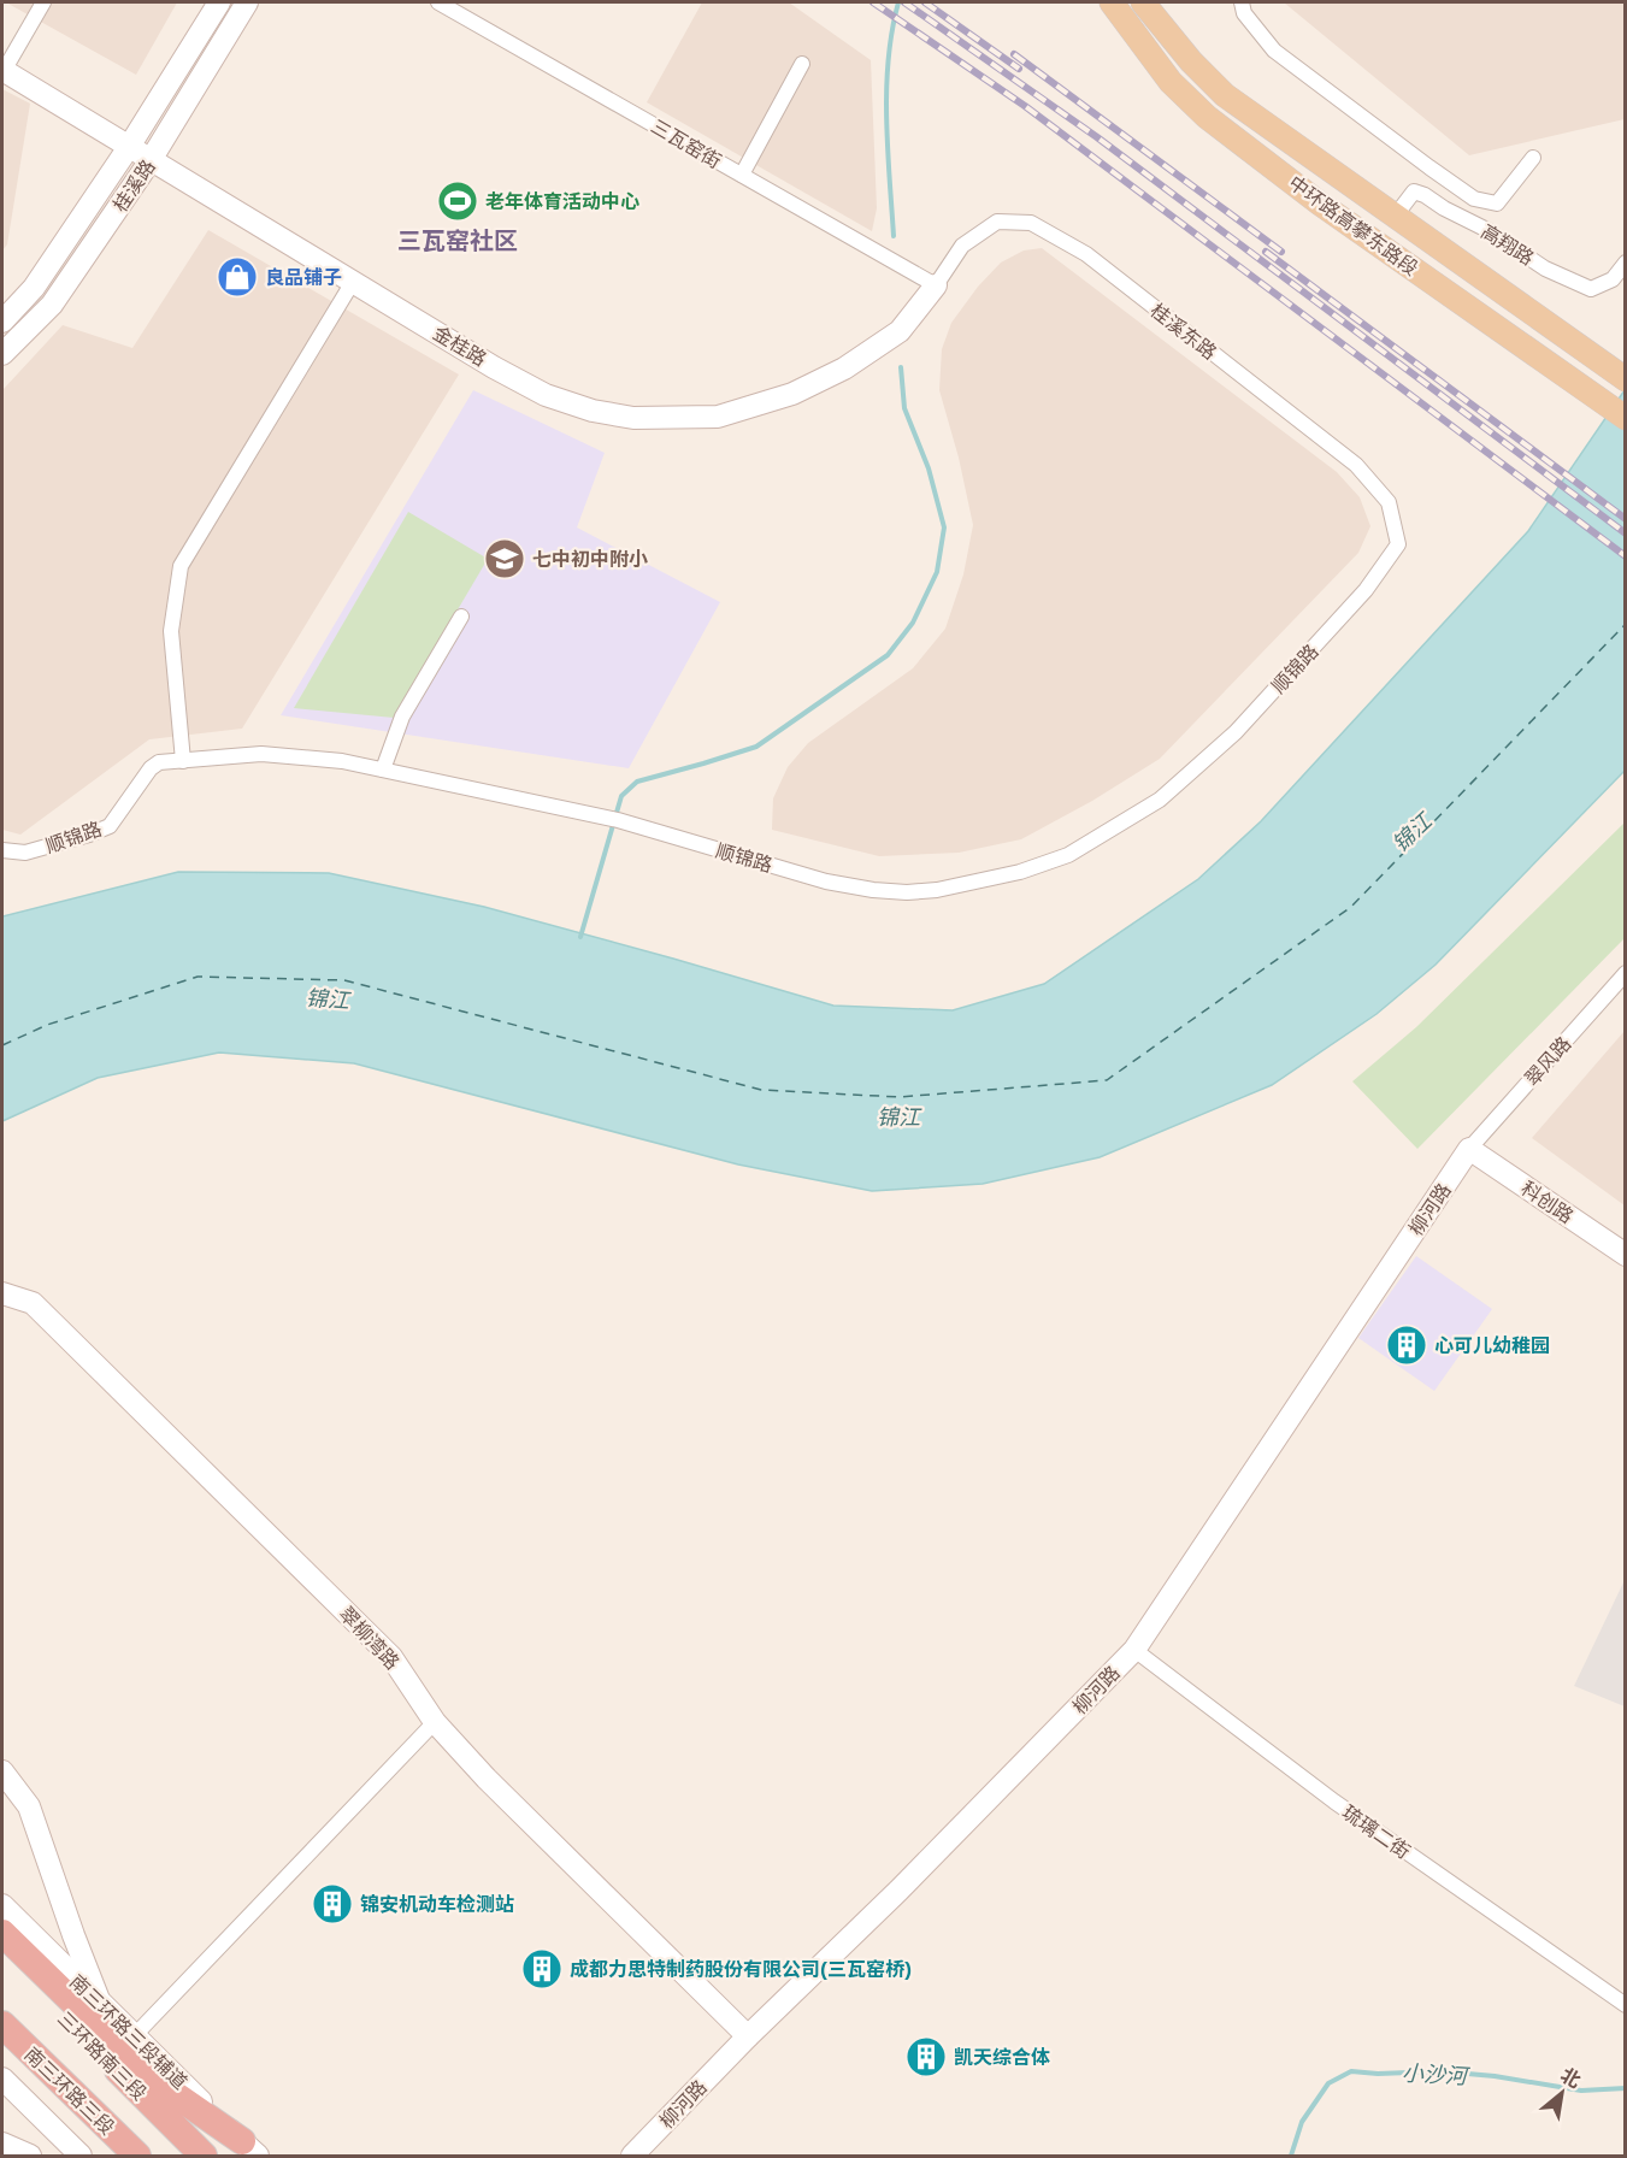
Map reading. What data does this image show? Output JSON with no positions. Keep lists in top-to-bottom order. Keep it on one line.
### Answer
{"streets":{"highway":["三环路南三段","南三环路三段"],"main road":["桂溪路","中环路高攀东路段","金桂路","科创路","柳河路","翠柳湾路","南三环路三段辅道"],"street":["三瓦窑街","高翔路","桂溪东路","顺锦路","翠风路","琉璃二街"]},"crossings":[["三瓦窑街","桂溪东路"],["三瓦窑街","金桂路"],["桂溪路","金桂路"],["中环路高攀东路段","高翔路"],["桂溪东路","金桂路"],["桂溪东路","顺锦路"],["翠风路","科创路"],["翠风路","柳河路"],["科创路","柳河路"],["柳河路","翠柳湾路"],["柳河路","琉璃二街"]],"districts":["三瓦窑社区"],"water":["锦江","小沙河"],"places":{"sports":["老年体育活动中心"],"shop":["良品铺子"],"school or university":["七中初中附小"],"building":["心可儿幼稚园","锦安机动车检测站","成都力思特制药股份有限公司(三瓦窑桥)","凯天综合体"]},"north":"top right"}
